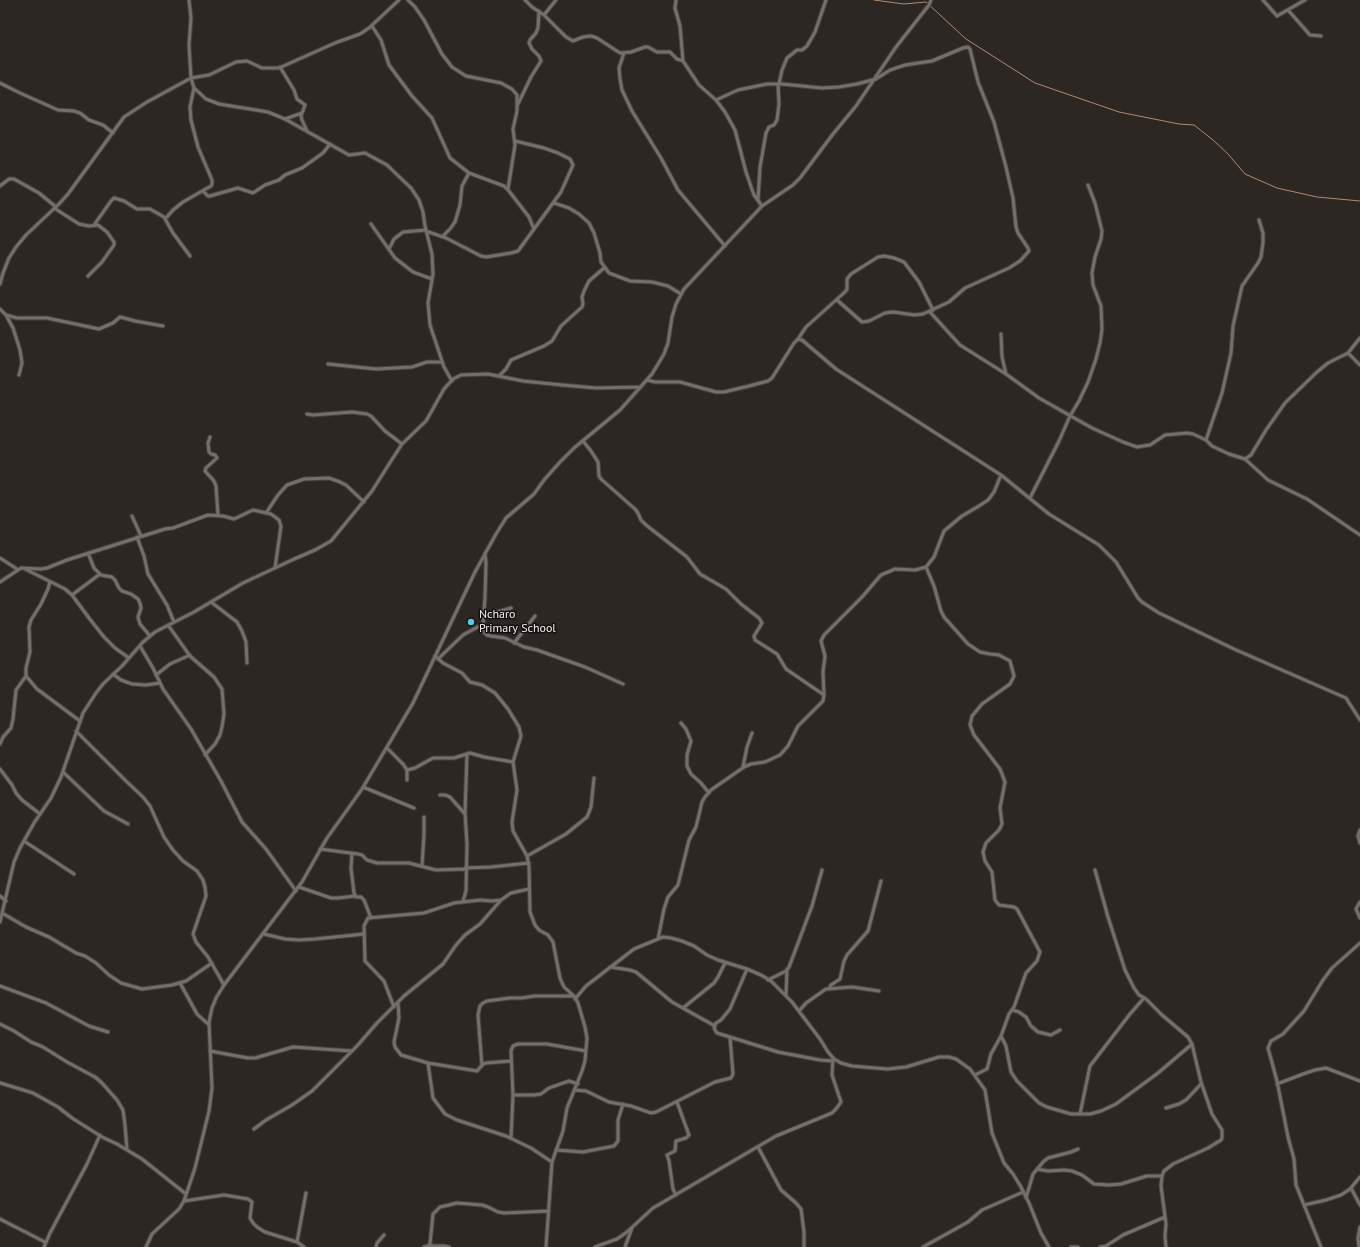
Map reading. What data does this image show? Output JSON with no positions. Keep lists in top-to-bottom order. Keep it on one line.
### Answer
{"places":["Ncharo Primary School"]}
